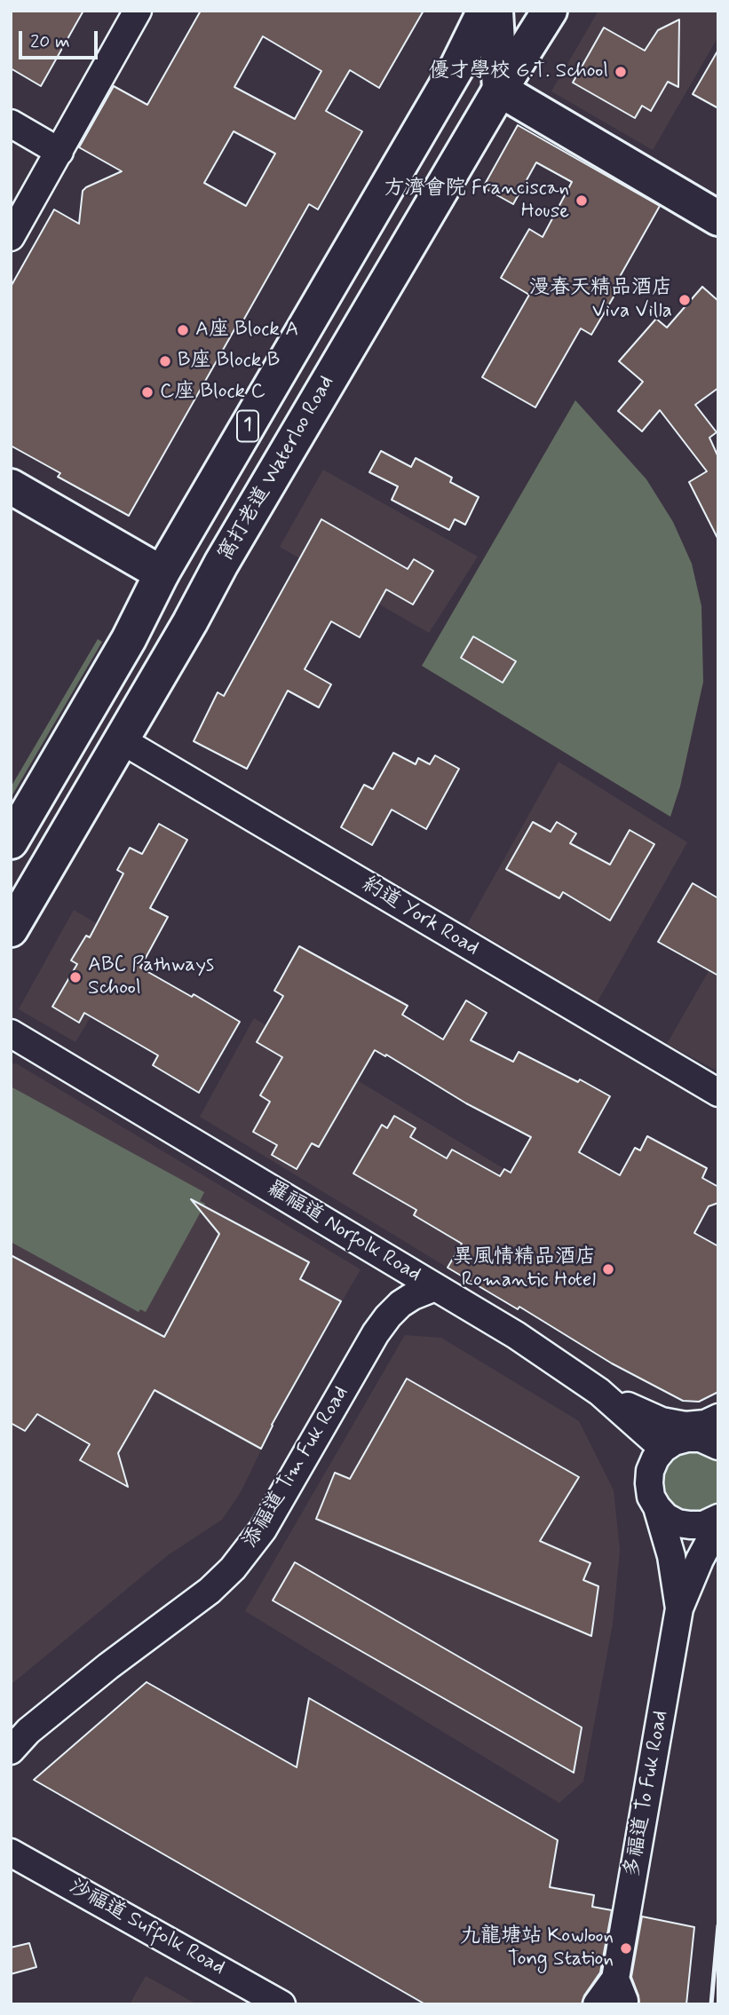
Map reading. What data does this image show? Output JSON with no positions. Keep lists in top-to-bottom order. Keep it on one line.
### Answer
{"streets":{"main road":["1","窩打老道 Waterloo Road"],"street":["約道 York Road","羅福道 Norfolk Road","添福道 Tim Fuk Road","多福道 To Fuk Road","沙福道 Suffolk Road"]},"crossings":[["窩打老道 Waterloo Road","約道 York Road"],["羅福道 Norfolk Road","添福道 Tim Fuk Road"],["羅福道 Norfolk Road","多福道 To Fuk Road"]],"places":["優才學校 G.T. School","方濟會院 Franciscan House","漫春天精品酒店 Viva Villa","A座 Block A","B座 Block B","C座 Block C","ABC Pathways School","異風情精品酒店 Romantic Hotel","九龍塘站 Kowloon Tong Station"],"scale_bar":"20 m"}
